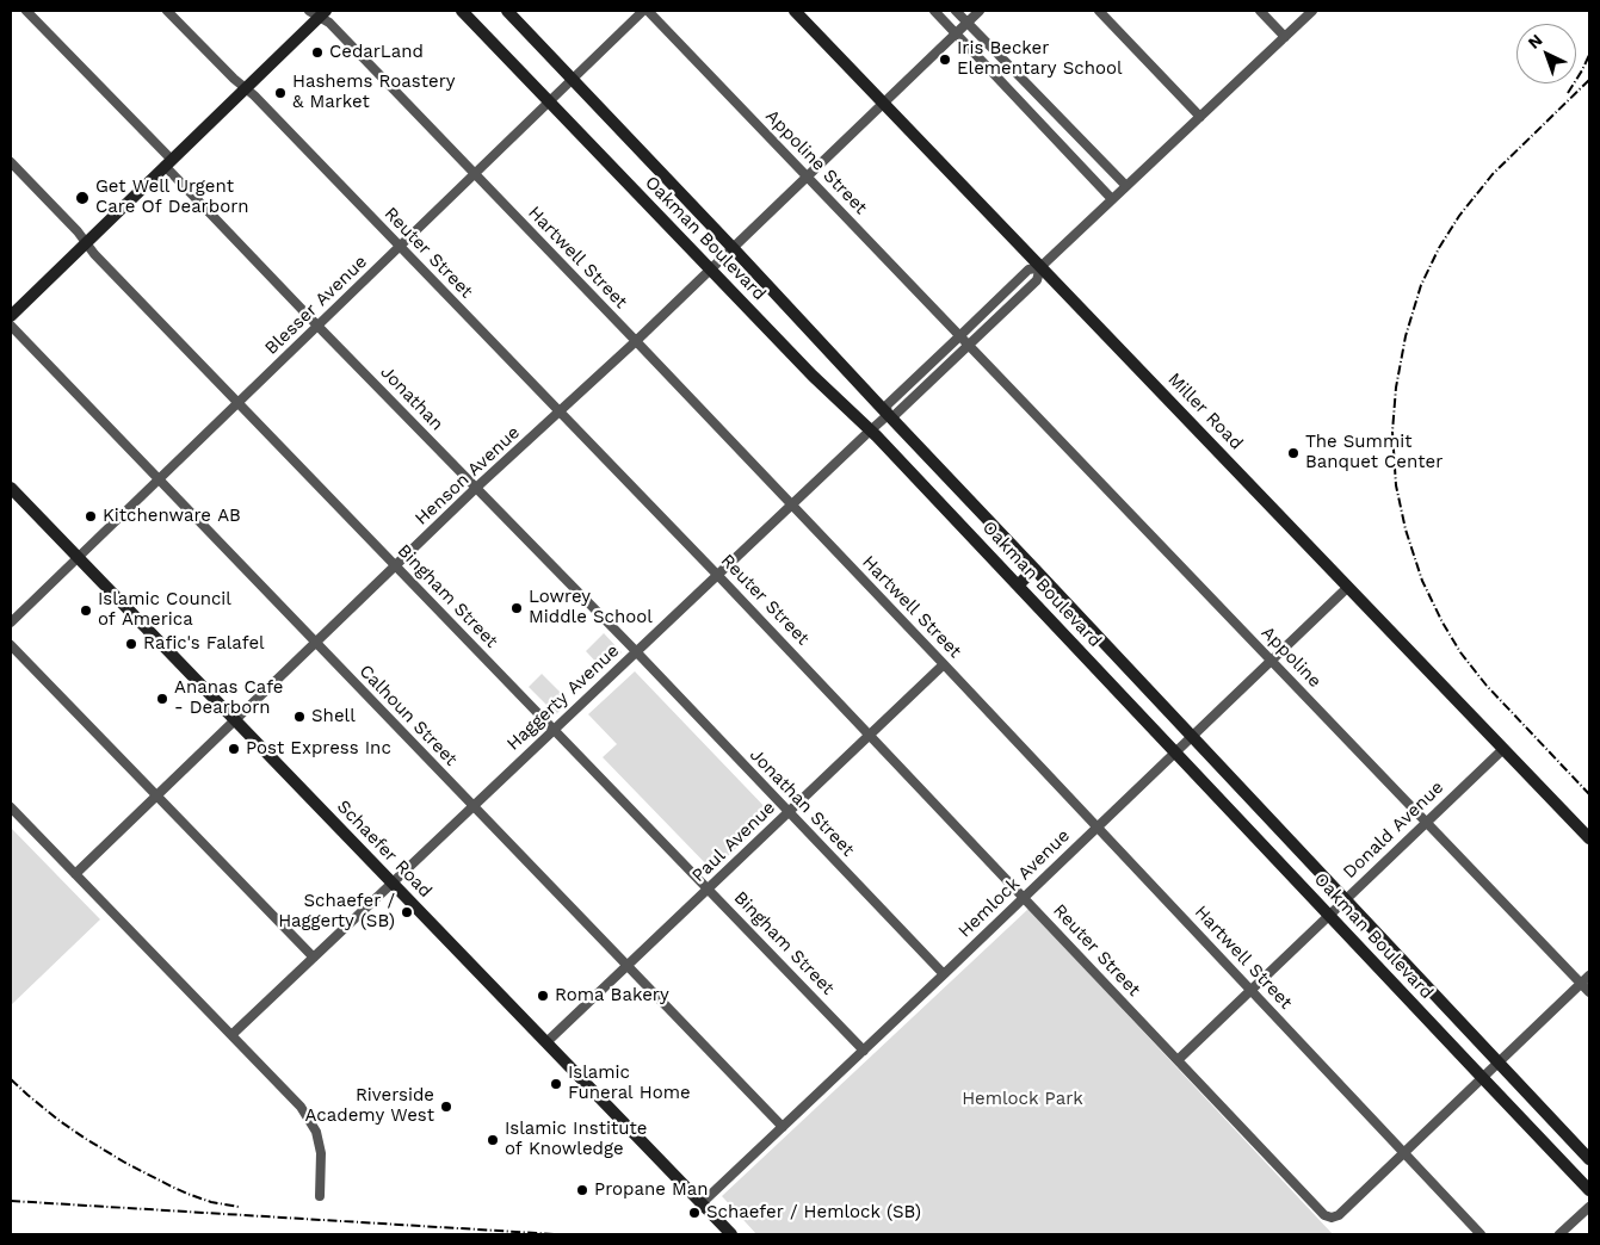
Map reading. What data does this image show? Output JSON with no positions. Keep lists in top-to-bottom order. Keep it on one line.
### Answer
{"streets":{"street":["Appoline Street","Oakman Boulevard","Reuter Street","Hartwell Street","Blesser Avenue","Jonathan","Miller Road","Henson Avenue","Bingham Street","Appoline","Haggerty Avenue","Calhoun Street","Jonathan Street","Donald Avenue","Paul Avenue","Schaefer Road","Hemlock Avenue"]},"crossings":[["Appoline Street","Henson Avenue"],["Appoline Street","Appoline"],["Appoline Street","Haggerty Avenue"],["Oakman Boulevard","Blesser Avenue"],["Oakman Boulevard","Henson Avenue"],["Oakman Boulevard","Haggerty Avenue"],["Oakman Boulevard","Donald Avenue"],["Oakman Boulevard","Hemlock Avenue"],["Reuter Street","Hartwell Street"],["Reuter Street","Blesser Avenue"],["Reuter Street","Henson Avenue"],["Reuter Street","Haggerty Avenue"],["Reuter Street","Donald Avenue"],["Reuter Street","Paul Avenue"],["Reuter Street","Hemlock Avenue"],["Hartwell Street","Blesser Avenue"],["Hartwell Street","Henson Avenue"],["Hartwell Street","Haggerty Avenue"],["Hartwell Street","Donald Avenue"],["Hartwell Street","Paul Avenue"],["Hartwell Street","Hemlock Avenue"],["Blesser Avenue","Jonathan"],["Blesser Avenue","Bingham Street"],["Blesser Avenue","Calhoun Street"],["Blesser Avenue","Schaefer Road"],["Jonathan","Henson Avenue"],["Jonathan","Haggerty Avenue"],["Jonathan","Jonathan Street"],["Miller Road","Henson Avenue"],["Miller Road","Haggerty Avenue"],["Miller Road","Donald Avenue"],["Miller Road","Hemlock Avenue"],["Henson Avenue","Bingham Street"],["Henson Avenue","Calhoun Street"],["Henson Avenue","Schaefer Road"],["Bingham Street","Haggerty Avenue"],["Bingham Street","Paul Avenue"],["Bingham Street","Hemlock Avenue"],["Appoline","Haggerty Avenue"],["Appoline","Donald Avenue"],["Appoline","Hemlock Avenue"],["Haggerty Avenue","Calhoun Street"],["Haggerty Avenue","Jonathan Street"],["Haggerty Avenue","Schaefer Road"],["Calhoun Street","Paul Avenue"],["Calhoun Street","Hemlock Avenue"],["Jonathan Street","Paul Avenue"],["Jonathan Street","Hemlock Avenue"],["Paul Avenue","Schaefer Road"],["Schaefer Road","Hemlock Avenue"]],"parks":["Hemlock Park"],"places":["CedarLand","Iris Becker Elementary School","Hashems Roastery & Market","Get Well Urgent Care Of Dearborn","The Summit Banquet Center","Kitchenware AB","Lowrey Middle School","Islamic Council of America","Rafic's Falafel","Ananas Cafe - Dearborn","Shell","Post Express Inc","Schaefer / Haggerty (SB)","Roma Bakery","Islamic Funeral Home","Riverside Academy West","Islamic Institute of Knowledge","Propane Man","Schaefer / Hemlock (SB)"],"north":"top left"}
